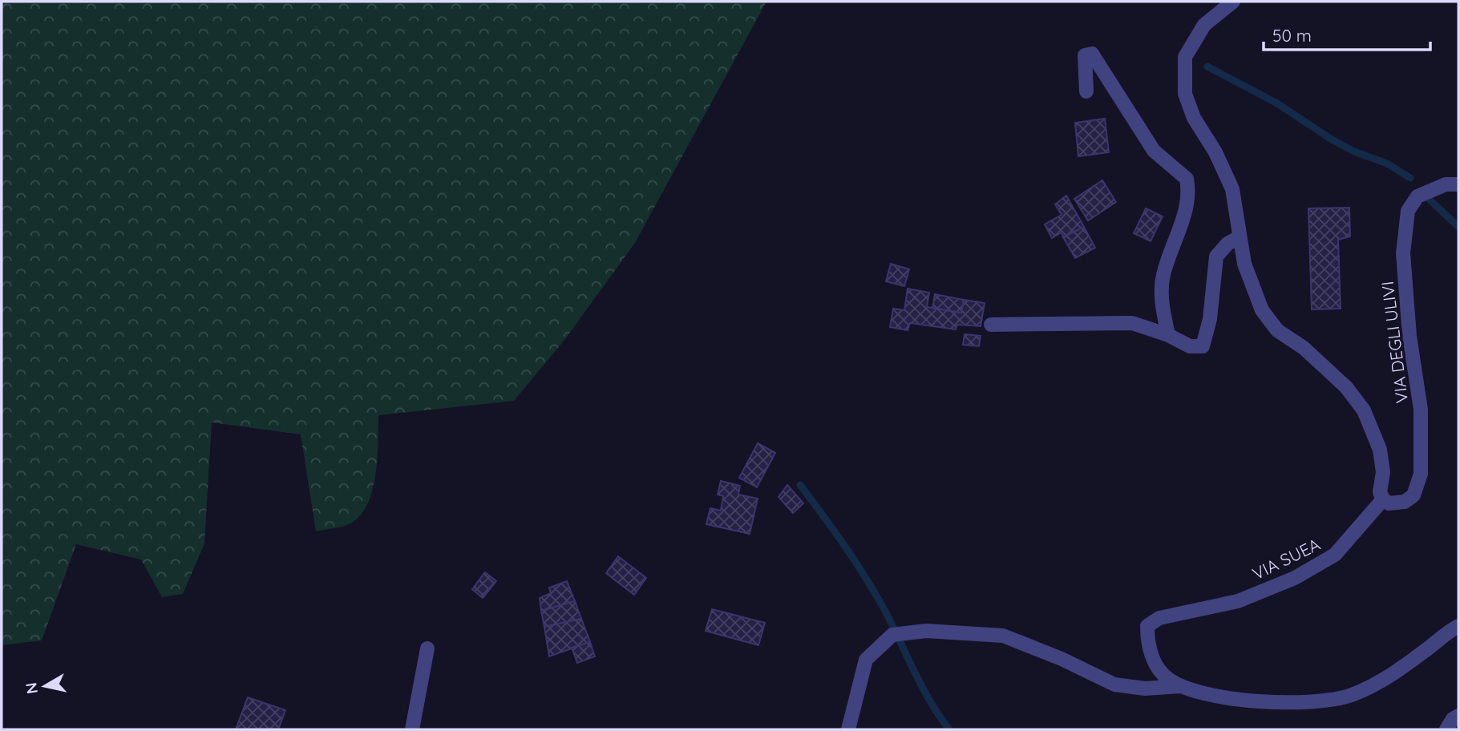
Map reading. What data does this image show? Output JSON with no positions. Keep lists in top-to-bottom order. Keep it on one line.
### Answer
{"streets":{"street":["VIA DEGLI ULIVI","VIA SUEA"]},"crossings":[["VIA DEGLI ULIVI","VIA SUEA"]],"scale_bar":"50 m","north":"left"}
